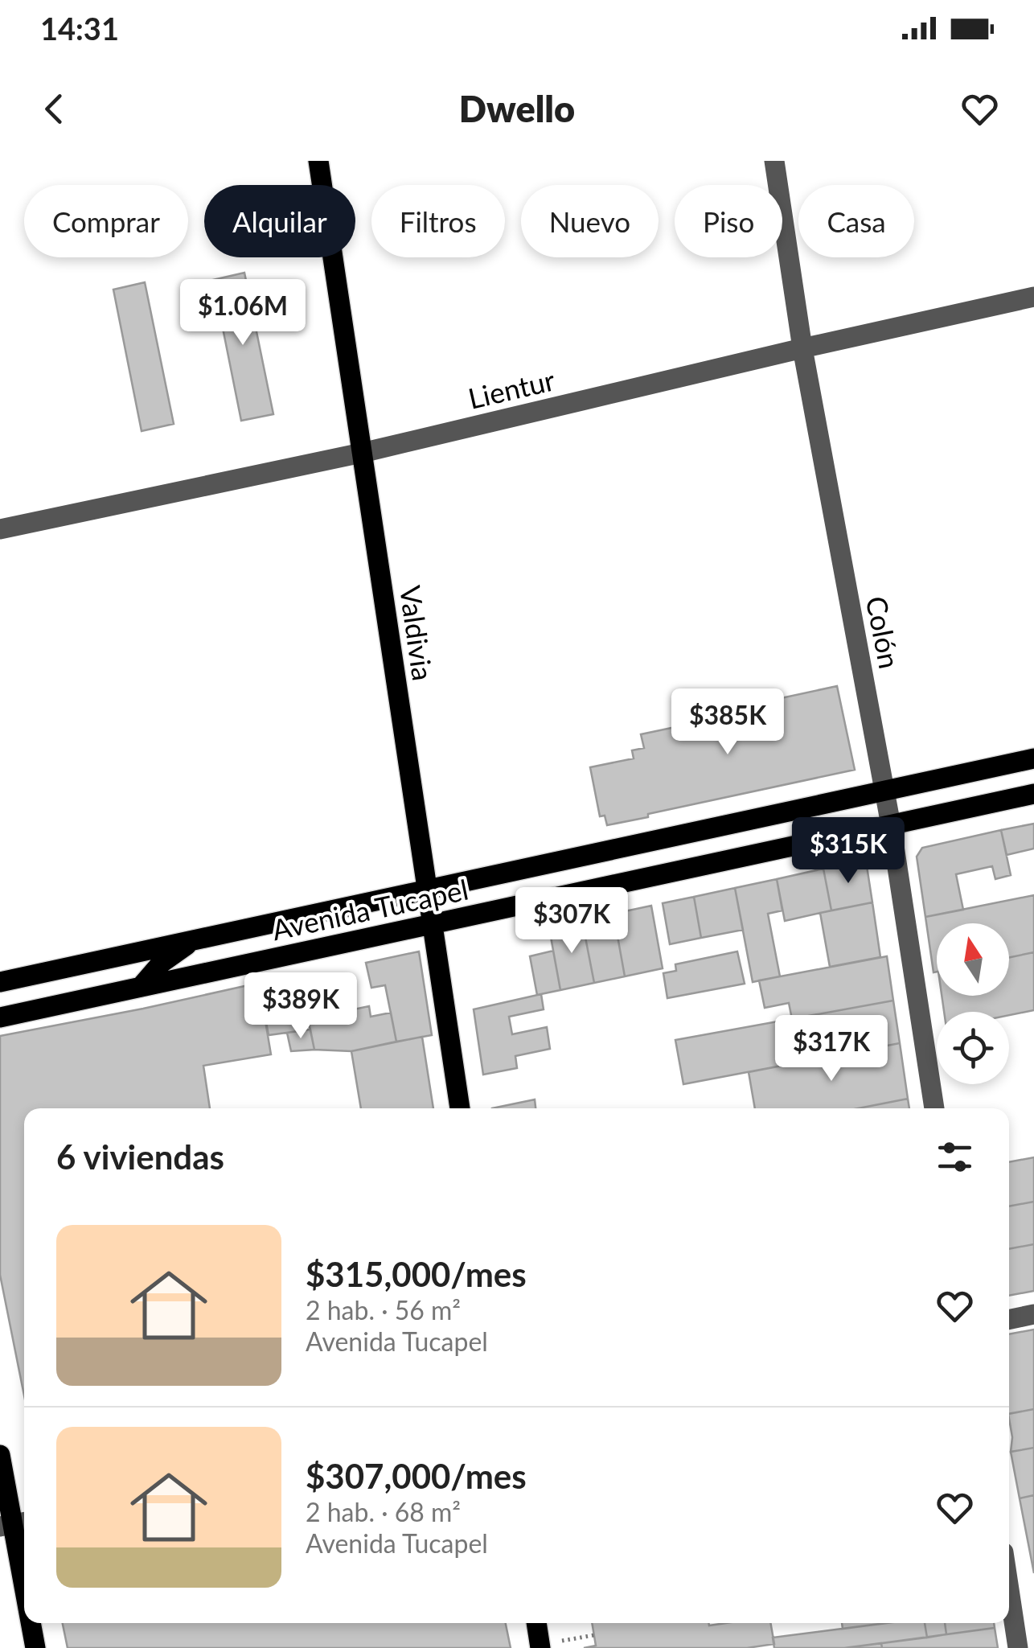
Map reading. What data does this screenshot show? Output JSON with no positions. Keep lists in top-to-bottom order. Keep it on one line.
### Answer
{"streets":{"main road":["Valdivia","Avenida Tucapel"],"street":["Lientur","Colón"]},"crossings":[["Lientur","Colón"],["Lientur","Valdivia"],["Colón","Avenida Tucapel"],["Valdivia","Avenida Tucapel"]],"north":"top","page":{"status":"14:31","header":"Dwello","chip":["Comprar","Alquilar","Filtros","Nuevo","Piso","Casa"],"price":["$1.06M","$385K","$315K","$307K","$389K","$317K"],"heading":"6 viviendas","list":[{"name":"$315,000/mes","note":"2 hab. · 56 m² · Avenida Tucapel"},{"name":"$307,000/mes","note":"2 hab. · 68 m² · Avenida Tucapel"}]}}
